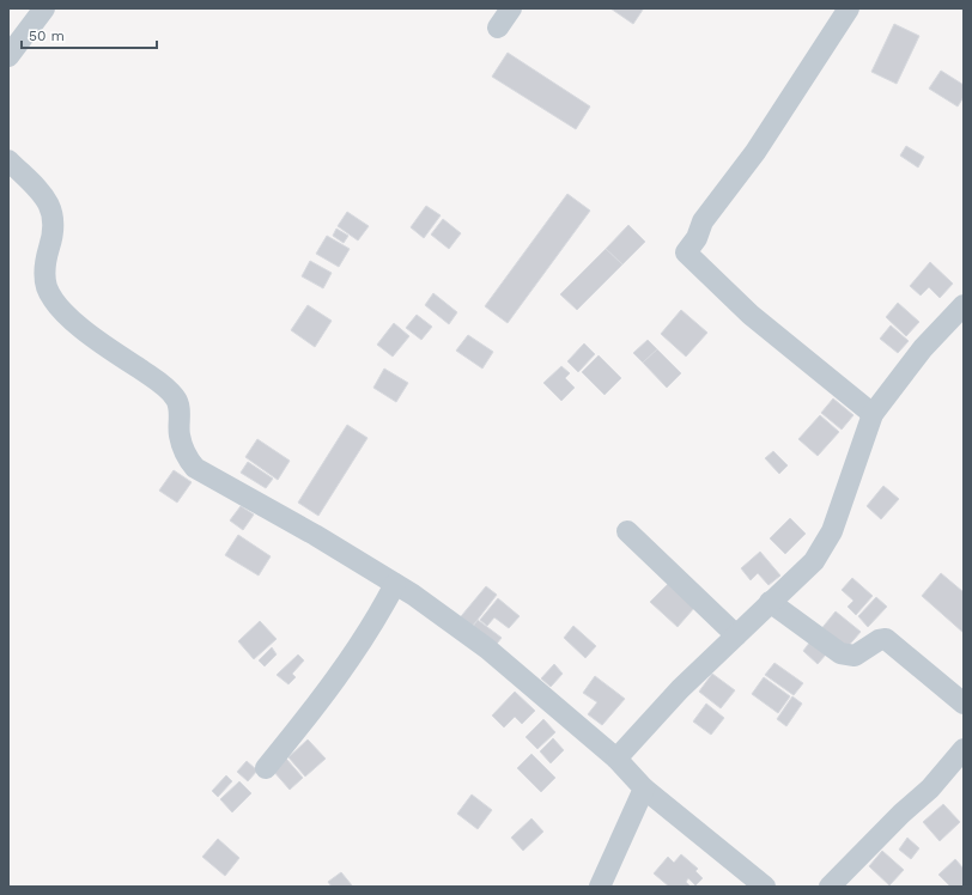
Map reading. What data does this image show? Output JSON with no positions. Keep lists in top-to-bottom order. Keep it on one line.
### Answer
{"scale_bar":"50 m"}
